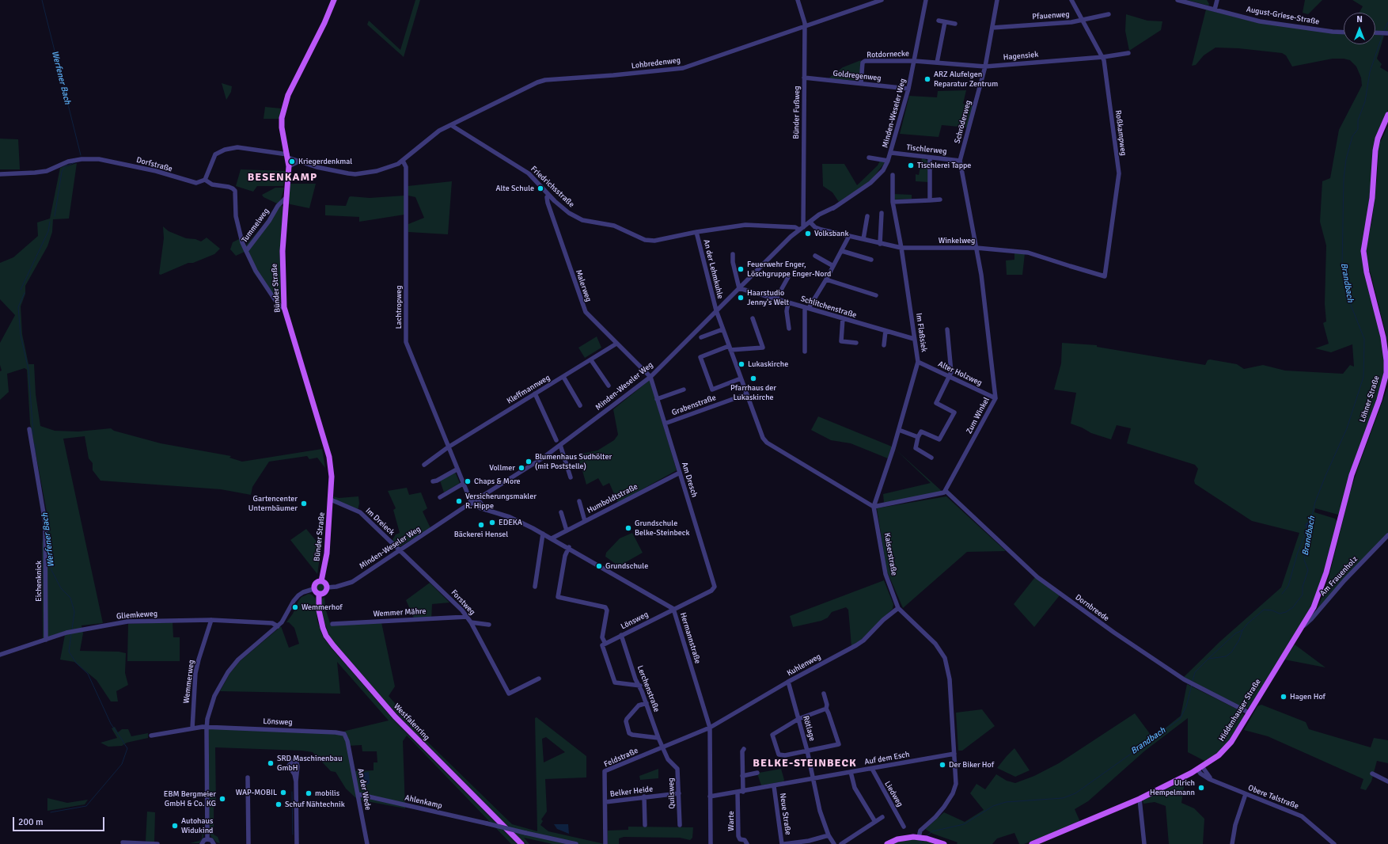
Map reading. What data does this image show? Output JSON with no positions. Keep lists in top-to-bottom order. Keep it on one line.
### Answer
{"streets":{"main road":["Bünder Straße","Löhner Straße","Hiddenhauser Straße","Westfalenring"],"street":["Pfauenweg","August-Griese-Straße","Rotdornecke","Hagensiek","Lohbredenweg","Goldregenweg","Bünder Fußweg","Minden-Weseler Weg","Schröderweg","Roßkampweg","Tischlerweg","Dorfstraße","Friedrichsstraße","Tummelweg","Winkelweg","An der Lehmkuhle","Malerweg","Lachtropweg","Schlitchenstraße","Im Flaßsiek","Alter Holzweg","Kleffmannweg","Grabenstraße","Zum Winkel","Am Dresch","Humboldtstraße","Im Dreieck","Kaiserstraße","Am Frauenholz","Eichenknick","Forstweg","Dornbreede","Wemmer Mähre","Gliemkeweg","Lönsweg","Hermannstraße","Kuhlenweg","Wemmerweg","Lerchenstraße","Rötlage","Feldstraße","Auf dem Esch","An der Wede","Belker Heide","Quilsweg","Liedweg","Obere Talstraße","Ahlenkamp","Neue Straße","Warte"]},"crossings":[["Pfauenweg","Schröderweg"],["Pfauenweg","Roßkampweg"],["Rotdornecke","Hagensiek"],["Rotdornecke","Goldregenweg"],["Rotdornecke","Minden-Weseler Weg"],["Hagensiek","Minden-Weseler Weg"],["Hagensiek","Schröderweg"],["Hagensiek","Roßkampweg"],["Lohbredenweg","Bünder Fußweg"],["Lohbredenweg","Friedrichsstraße"],["Goldregenweg","Bünder Fußweg"],["Goldregenweg","Minden-Weseler Weg"],["Bünder Fußweg","Minden-Weseler Weg"],["Bünder Fußweg","Friedrichsstraße"],["Minden-Weseler Weg","Tischlerweg"],["Minden-Weseler Weg","Friedrichsstraße"],["Minden-Weseler Weg","Winkelweg"],["Minden-Weseler Weg","An der Lehmkuhle"],["Minden-Weseler Weg","Malerweg"],["Minden-Weseler Weg","Bünder Straße"],["Minden-Weseler Weg","Lachtropweg"],["Minden-Weseler Weg","Schlitchenstraße"],["Minden-Weseler Weg","Am Dresch"],["Minden-Weseler Weg","Im Dreieck"],["Minden-Weseler Weg","Forstweg"],["Minden-Weseler Weg","Hermannstraße"],["Minden-Weseler Weg","Westfalenring"],["Schröderweg","Tischlerweg"],["Schröderweg","Winkelweg"],["Schröderweg","Zum Winkel"],["Roßkampweg","Winkelweg"],["Friedrichsstraße","An der Lehmkuhle"],["Friedrichsstraße","Malerweg"],["Tummelweg","Bünder Straße"],["Winkelweg","Im Flaßsiek"],["Winkelweg","Zum Winkel"],["Malerweg","Kleffmannweg"],["Malerweg","Am Dresch"],["Bünder Straße","Im Dreieck"],["Bünder Straße","Westfalenring"],["Lachtropweg","Kleffmannweg"],["Lachtropweg","Hermannstraße"],["Schlitchenstraße","Im Flaßsiek"],["Im Flaßsiek","Alter Holzweg"],["Im Flaßsiek","Kaiserstraße"],["Alter Holzweg","Zum Winkel"],["Löhner Straße","Hiddenhauser Straße"],["Grabenstraße","Am Dresch"],["Zum Winkel","Dornbreede"],["Am Dresch","Humboldtstraße"],["Am Dresch","Lönsweg"],["Humboldtstraße","Hermannstraße"],["Im Dreieck","Forstweg"],["Kaiserstraße","Kuhlenweg"],["Kaiserstraße","Auf dem Esch"],["Am Frauenholz","Hiddenhauser Straße"],["Eichenknick","Gliemkeweg"],["Forstweg","Wemmer Mähre"],["Dornbreede","Hiddenhauser Straße"],["Gliemkeweg","Wemmerweg"],["Lönsweg","Hermannstraße"],["Lönsweg","Wemmerweg"],["Lönsweg","Lerchenstraße"],["Lönsweg","An der Wede"],["Hermannstraße","Kuhlenweg"],["Hermannstraße","Feldstraße"],["Hermannstraße","Auf dem Esch"],["Kuhlenweg","Rötlage"],["Kuhlenweg","Feldstraße"],["Lerchenstraße","Feldstraße"],["Lerchenstraße","Quilsweg"],["Hiddenhauser Straße","Obere Talstraße"],["Rötlage","Auf dem Esch"],["Feldstraße","Belker Heide"],["Feldstraße","Quilsweg"],["Auf dem Esch","Liedweg"],["Auf dem Esch","Neue Straße"],["Auf dem Esch","Warte"],["An der Wede","Ahlenkamp"],["Belker Heide","Quilsweg"]],"districts":["BESENKAMP","BELKE-STEINBECK"],"water":["Werfener Bach","Brandbach"],"places":["ARZ Alufelgen Reparatur Zentrum","Kriegerdenkmal","Tischlerei Tappe","Alte Schule","Volksbank","Feuerwehr Enger, Löschgruppe Enger-Nord","Haarstudio Jenny's Welt","Lukaskirche","Pfarrhaus der Lukaskirche","Blumenhaus Sudhölter (mit Poststelle)","Vollmer","Chaps & More","Versicherungsmakler R. Hippe","Gartencenter Unternbäumer","EDEKA","Bäckerei Hensel","Grundschule Belke-Steinbeck","Grundschule","Wemmerhof","Hagen Hof","SRD Maschinenbau GmbH","Der Biker Hof","Ulrich Hempelmann","WAP-MOBIL","mobilis","EBM Bergmeier GmbH & Co. KG","Schuf Nähtechnik","Autohaus Widukind"],"scale_bar":"200 m","north":"top"}
